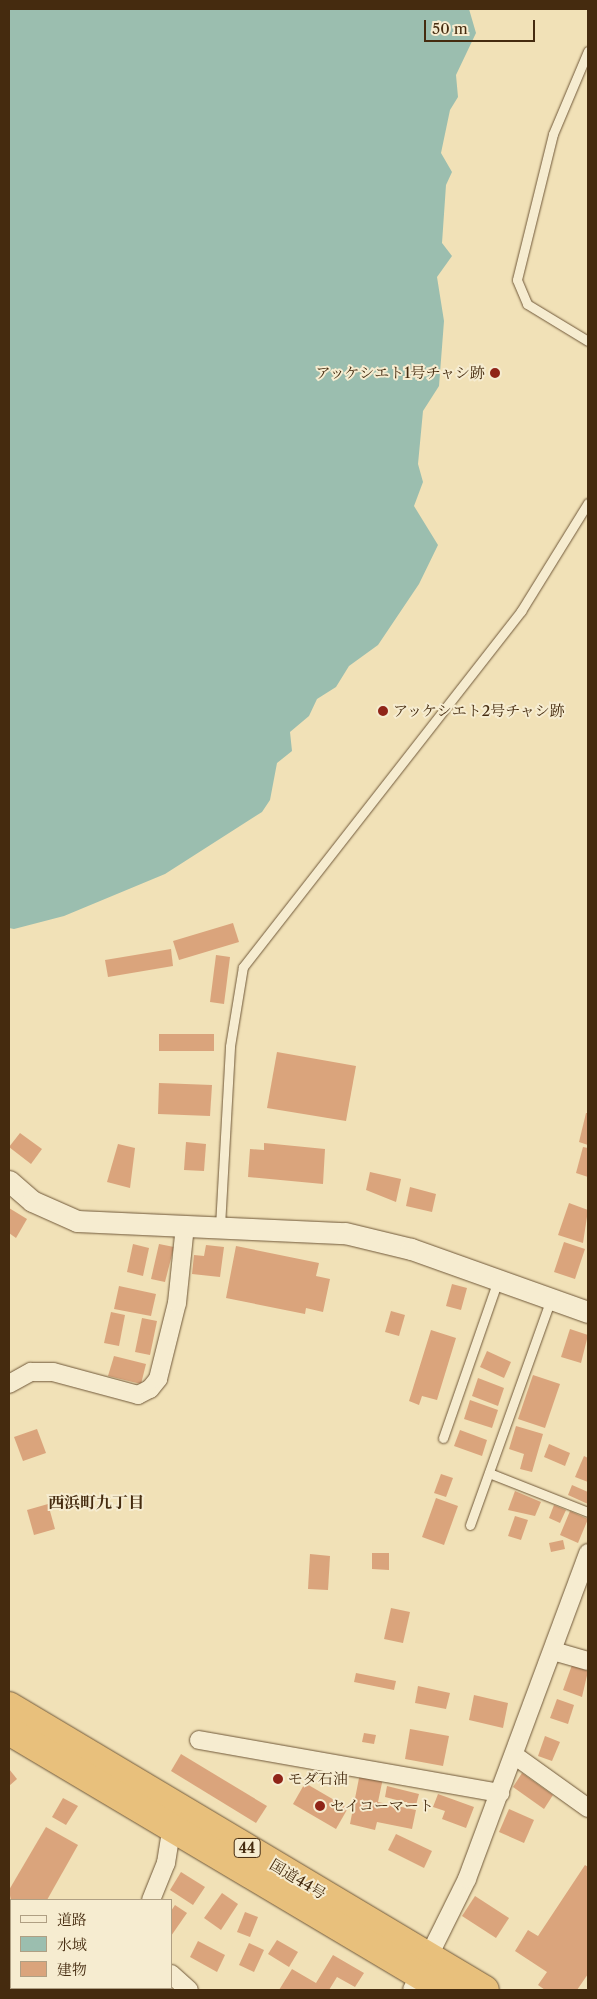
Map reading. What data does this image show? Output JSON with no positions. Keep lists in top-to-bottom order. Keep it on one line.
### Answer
{"streets":{"highway":["44","国道44号"]},"districts":["西浜町九丁目"],"places":["アッケシエト1号チャシ跡","アッケシエト2号チャシ跡","モダ石油","セイコーマート"],"legend":["道路","水域","建物"],"scale_bar":"50 m"}
